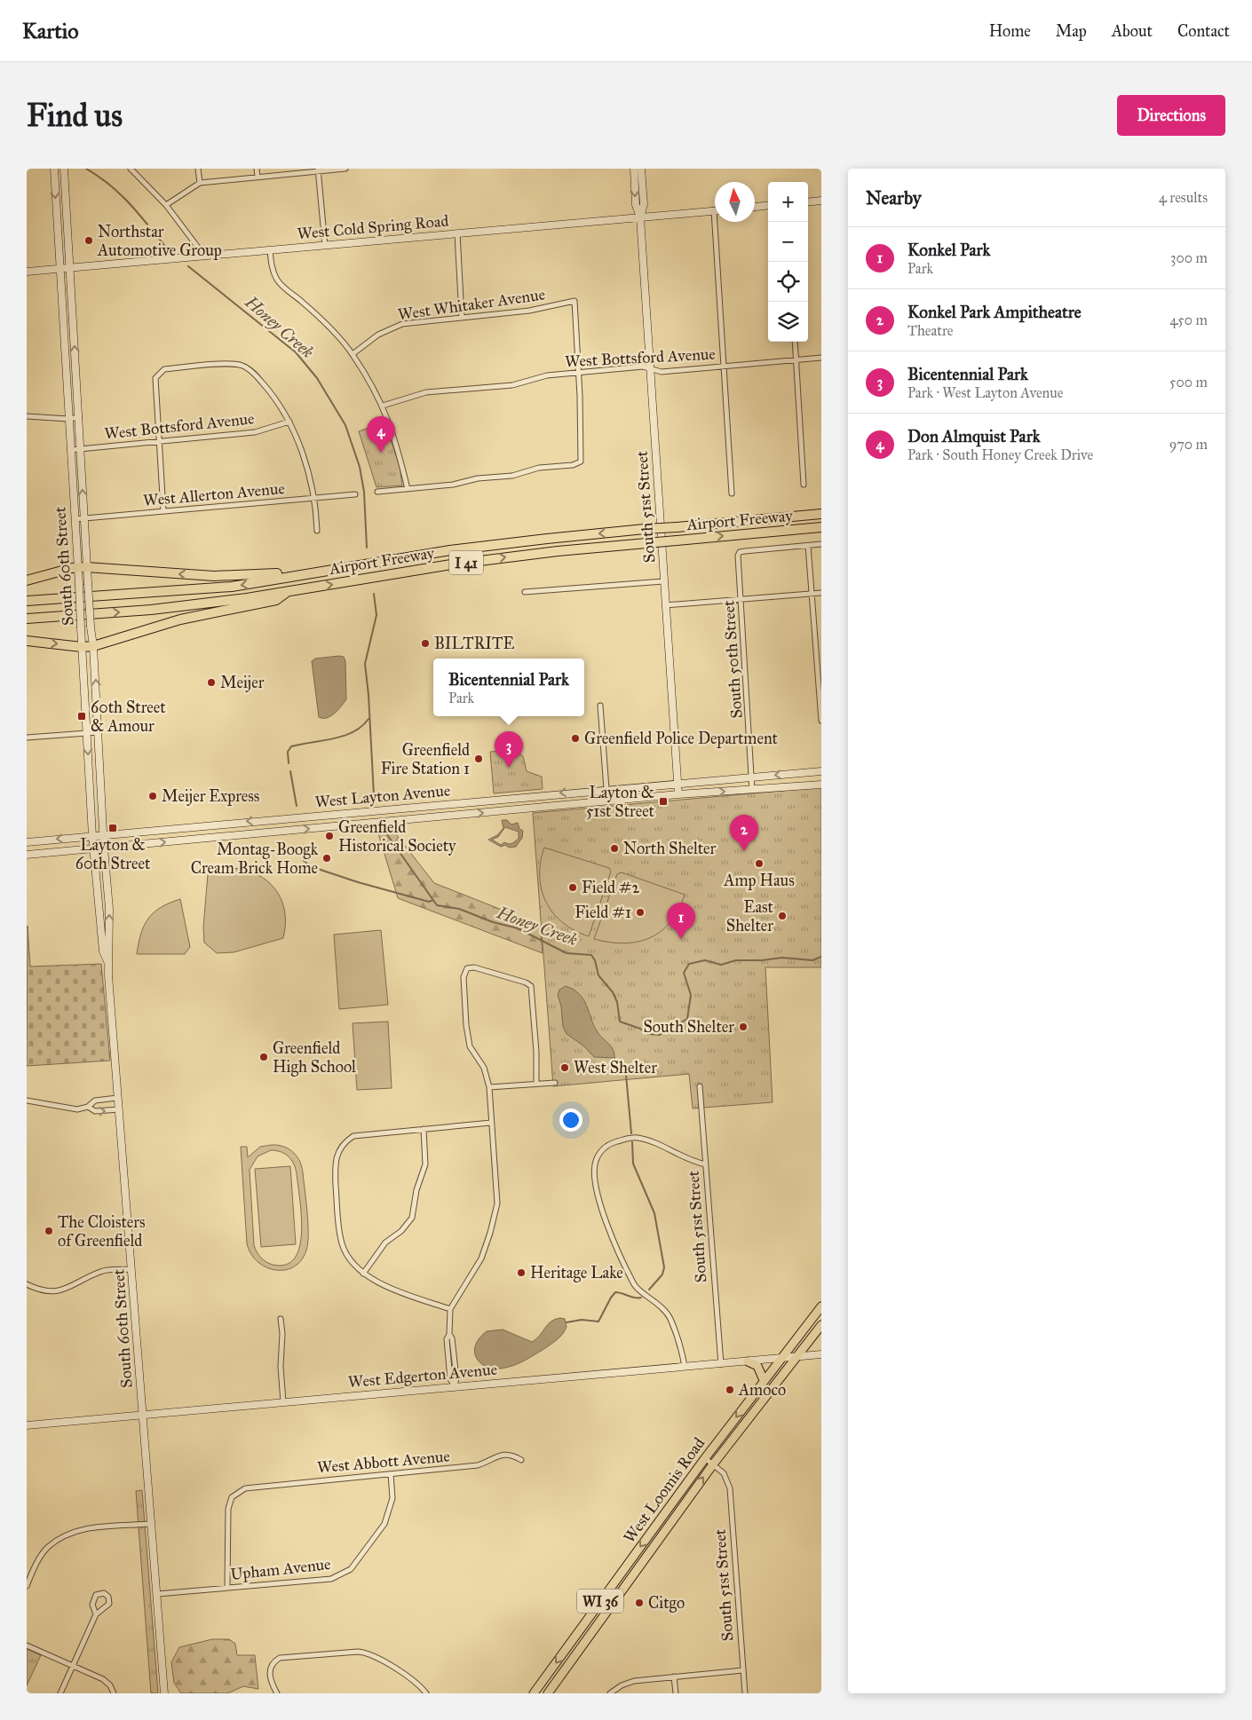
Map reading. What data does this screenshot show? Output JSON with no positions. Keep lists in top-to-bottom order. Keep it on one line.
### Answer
{"streets":{"highway":["Airport Freeway","I 41"],"main road":["West Loomis Road","WI 36"],"street":["West Cold Spring Road","West Whitaker Avenue","West Bottsford Avenue","West Allerton Avenue","South 51st Street","South 60th Street","South 50th Street","West Layton Avenue","West Edgerton Avenue","West Abbott Avenue","Upham Avenue"]},"crossings":[["West Cold Spring Road","South 51st Street"],["West Cold Spring Road","South 60th Street"],["West Whitaker Avenue","West Bottsford Avenue"],["West Bottsford Avenue","South 51st Street"],["West Bottsford Avenue","South 60th Street"],["West Allerton Avenue","South 60th Street"],["South 51st Street","West Layton Avenue"],["South 51st Street","West Edgerton Avenue"],["South 51st Street","West Loomis Road"],["South 60th Street","West Layton Avenue"],["South 60th Street","West Edgerton Avenue"],["South 60th Street","Upham Avenue"],["South 50th Street","West Layton Avenue"],["West Edgerton Avenue","West Loomis Road"],["West Abbott Avenue","Upham Avenue"]],"water":["Honey Creek"],"places":{"other":["Northstar Automotive Group","BILTRITE","Meijer","Greenfield Police Department","Greenfield Fire Station 1","Meijer Express","Greenfield Historical Society","North Shelter","Montag-Boogk Cream Brick Home","Amp Haus","Field #2","Field #1","East Shelter","South Shelter","Greenfield High School","West Shelter","The Cloisters of Greenfield","Heritage Lake","Amoco","Citgo"],"transit":["60th Street & Amour","Layton & 51st Street","Layton & 60th Street"]},"north":"top","page":{"header":"Kartio","nav":["Home","Map","About","Contact"],"buttons":"Directions","title":"Find us","heading":["Nearby","4 results"],"map_buttons":["+","−"],"list":[{"mark":"1","name":"Konkel Park","note":"Park","value":"300 m"},{"mark":"2","name":"Konkel Park Ampitheatre","note":"Theatre","value":"450 m"},{"mark":"3","name":"Bicentennial Park","note":"Park · West Layton Avenue","value":"500 m"},{"mark":"4","name":"Don Almquist Park","note":"Park · South Honey Creek Drive","value":"970 m"}],"pins":["4","3","2","1"],"popup":["Bicentennial Park","Park"]}}
